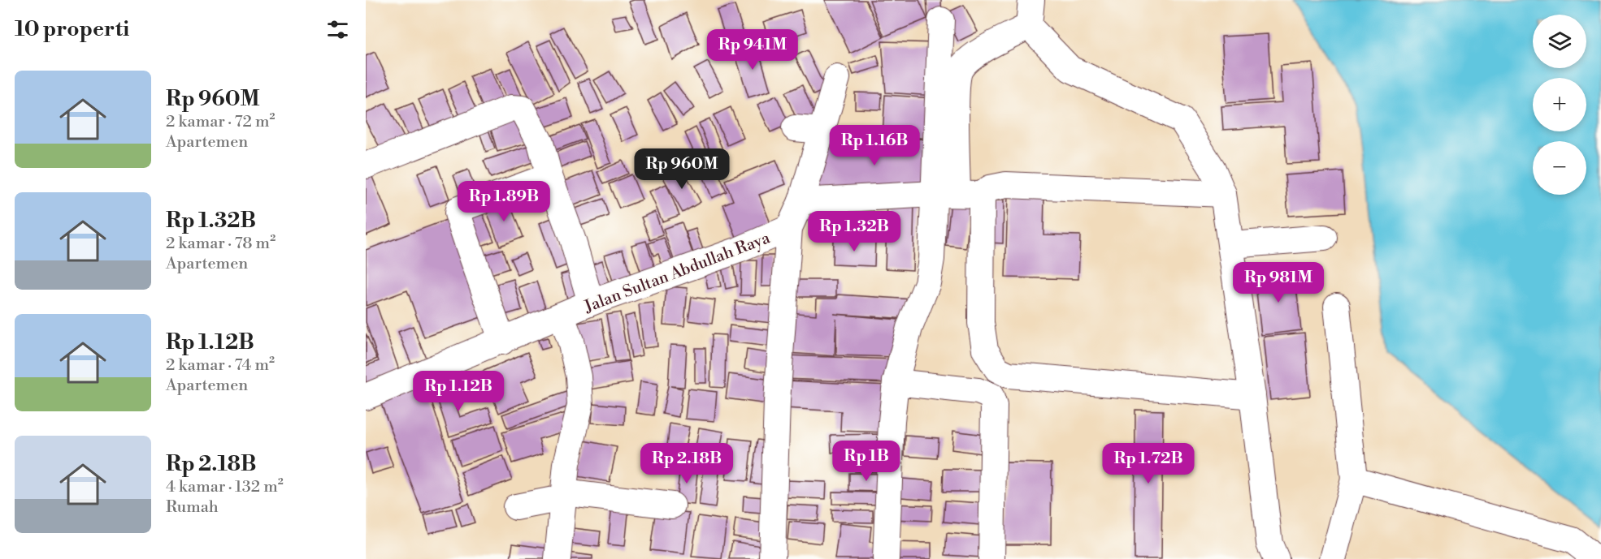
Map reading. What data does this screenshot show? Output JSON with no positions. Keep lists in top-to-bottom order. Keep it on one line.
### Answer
{"streets":{"street":["Jalan Sultan Abdullah Raya"]},"page":{"heading":"10 properti","map_buttons":["+","−"],"price":["Rp 941M","Rp 1.16B","Rp 960M","Rp 1.89B","Rp 1.32B","Rp 981M","Rp 1.12B","Rp 1B","Rp 2.18B","Rp 1.72B"],"list":[{"name":"Rp 960M","note":"2 kamar · 72 m² · Apartemen"},{"name":"Rp 1.32B","note":"2 kamar · 78 m² · Apartemen"},{"name":"Rp 1.12B","note":"2 kamar · 74 m² · Apartemen"},{"name":"Rp 2.18B","note":"4 kamar · 132 m² · Rumah"}]}}
